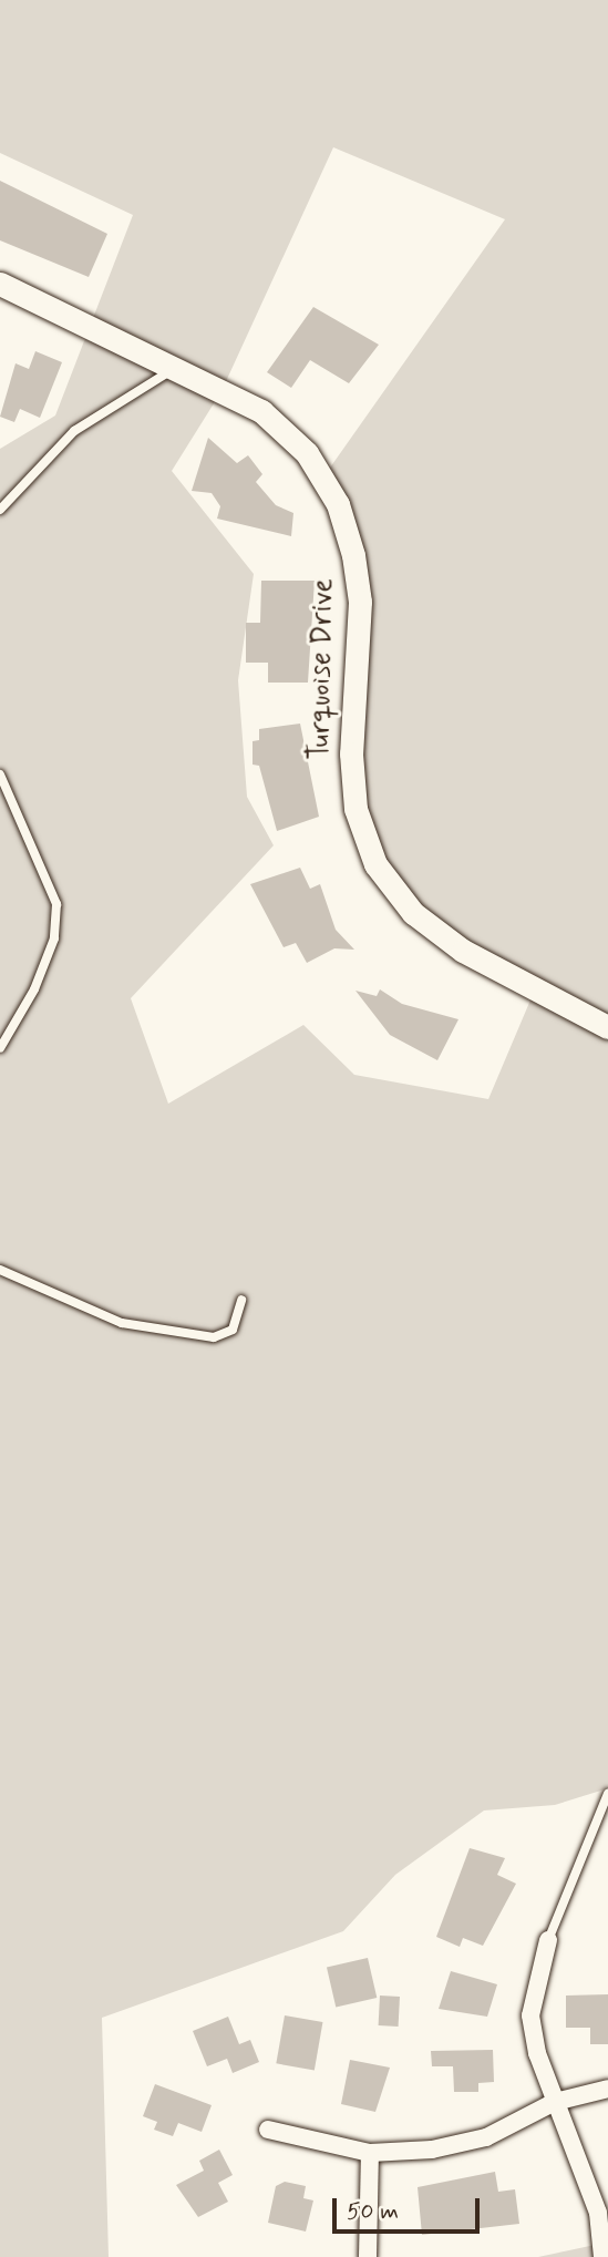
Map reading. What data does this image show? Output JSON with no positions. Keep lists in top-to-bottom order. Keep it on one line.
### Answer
{"streets":{"street":["Turquoise Drive"]},"scale_bar":"50 m"}
